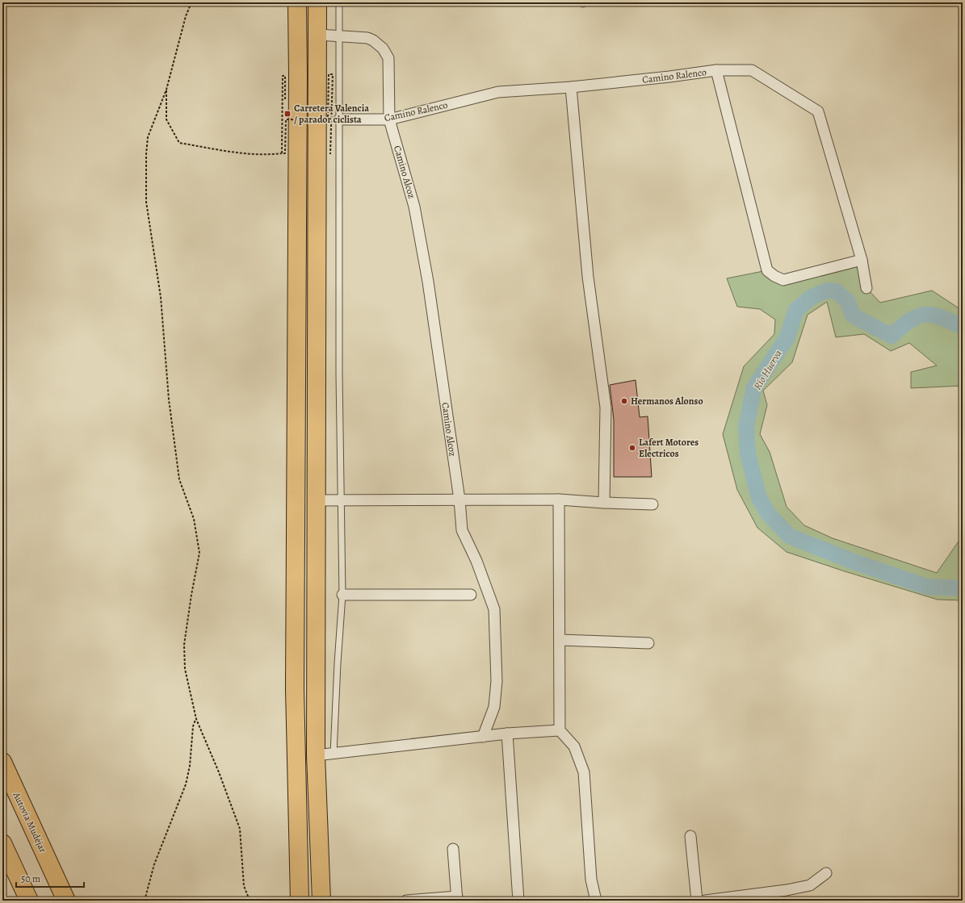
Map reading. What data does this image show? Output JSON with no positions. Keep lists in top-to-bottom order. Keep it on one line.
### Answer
{"streets":{"highway":["Autovía Mudéjar"],"street":["Camino Ralenco","Camino Alcoz"]},"crossings":[["Camino Ralenco","Camino Alcoz"]],"water":["Río Huerva"],"places":{"transit":["Carretera Valencia / parador ciclista"],"other":["Hermanos Alonso","Lafert Motores Electricos"]},"scale_bar":"50 m"}
